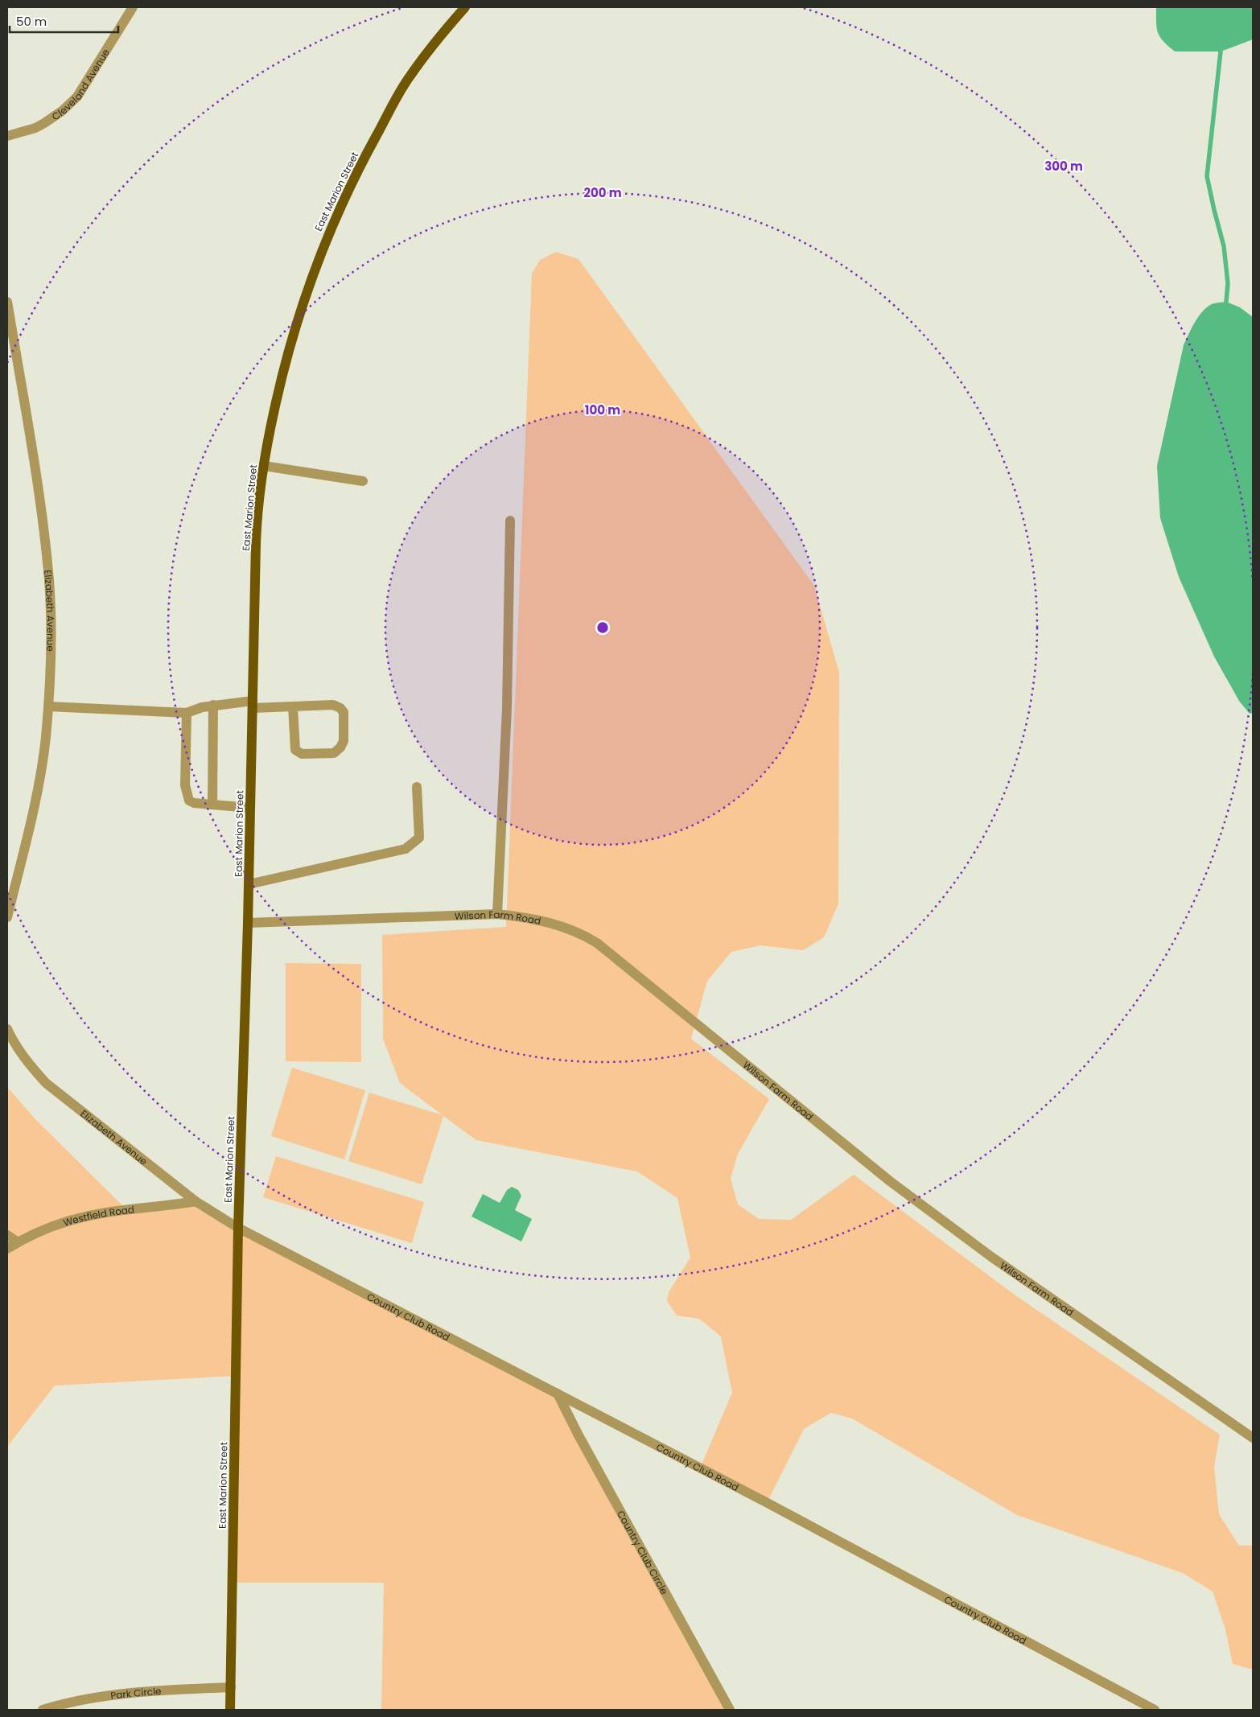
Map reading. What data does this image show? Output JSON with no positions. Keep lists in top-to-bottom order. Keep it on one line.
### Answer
{"streets":{"main road":["East Marion Street"],"street":["Cleveland Avenue","Elizabeth Avenue","Wilson Farm Road","Westfield Road","Country Club Road","Country Club Circle","Park Circle"]},"crossings":[["East Marion Street","Elizabeth Avenue"],["East Marion Street","Wilson Farm Road"],["East Marion Street","Country Club Road"],["East Marion Street","Park Circle"],["Elizabeth Avenue","Westfield Road"],["Elizabeth Avenue","Country Club Road"],["Country Club Road","Country Club Circle"]],"scale_bar":"50 m","rings":["300 m","200 m","100 m"]}
